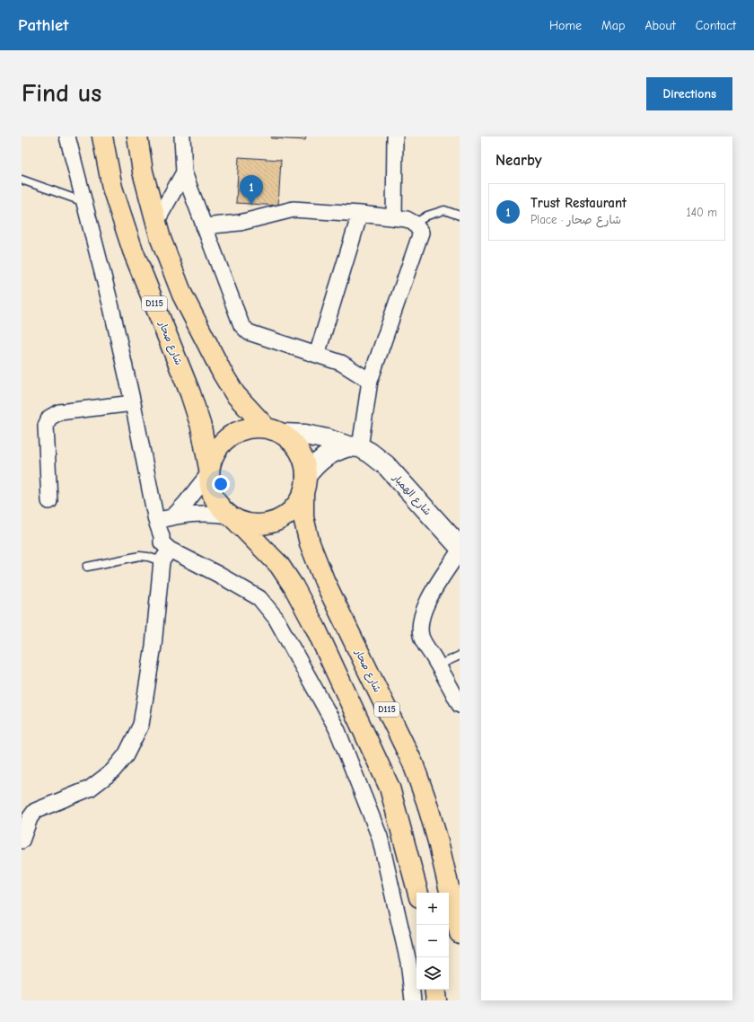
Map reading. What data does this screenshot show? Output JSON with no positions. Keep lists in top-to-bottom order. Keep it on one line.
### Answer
{"streets":{"main road":["D115","شارع صحار"],"street":["شارع الهمبار"]},"crossings":[["D115","شارع صحار"],["D115","شارع الهمبار"],["شارع صحار","شارع الهمبار"]],"page":{"header":"Pathlet","nav":["Home","Map","About","Contact"],"buttons":"Directions","title":"Find us","heading":"Nearby","pins":"1","list":[{"mark":"1","name":"Trust Restaurant","note":"Place · شارع صحار","value":"140 m"}],"map_buttons":["+","−"]}}
